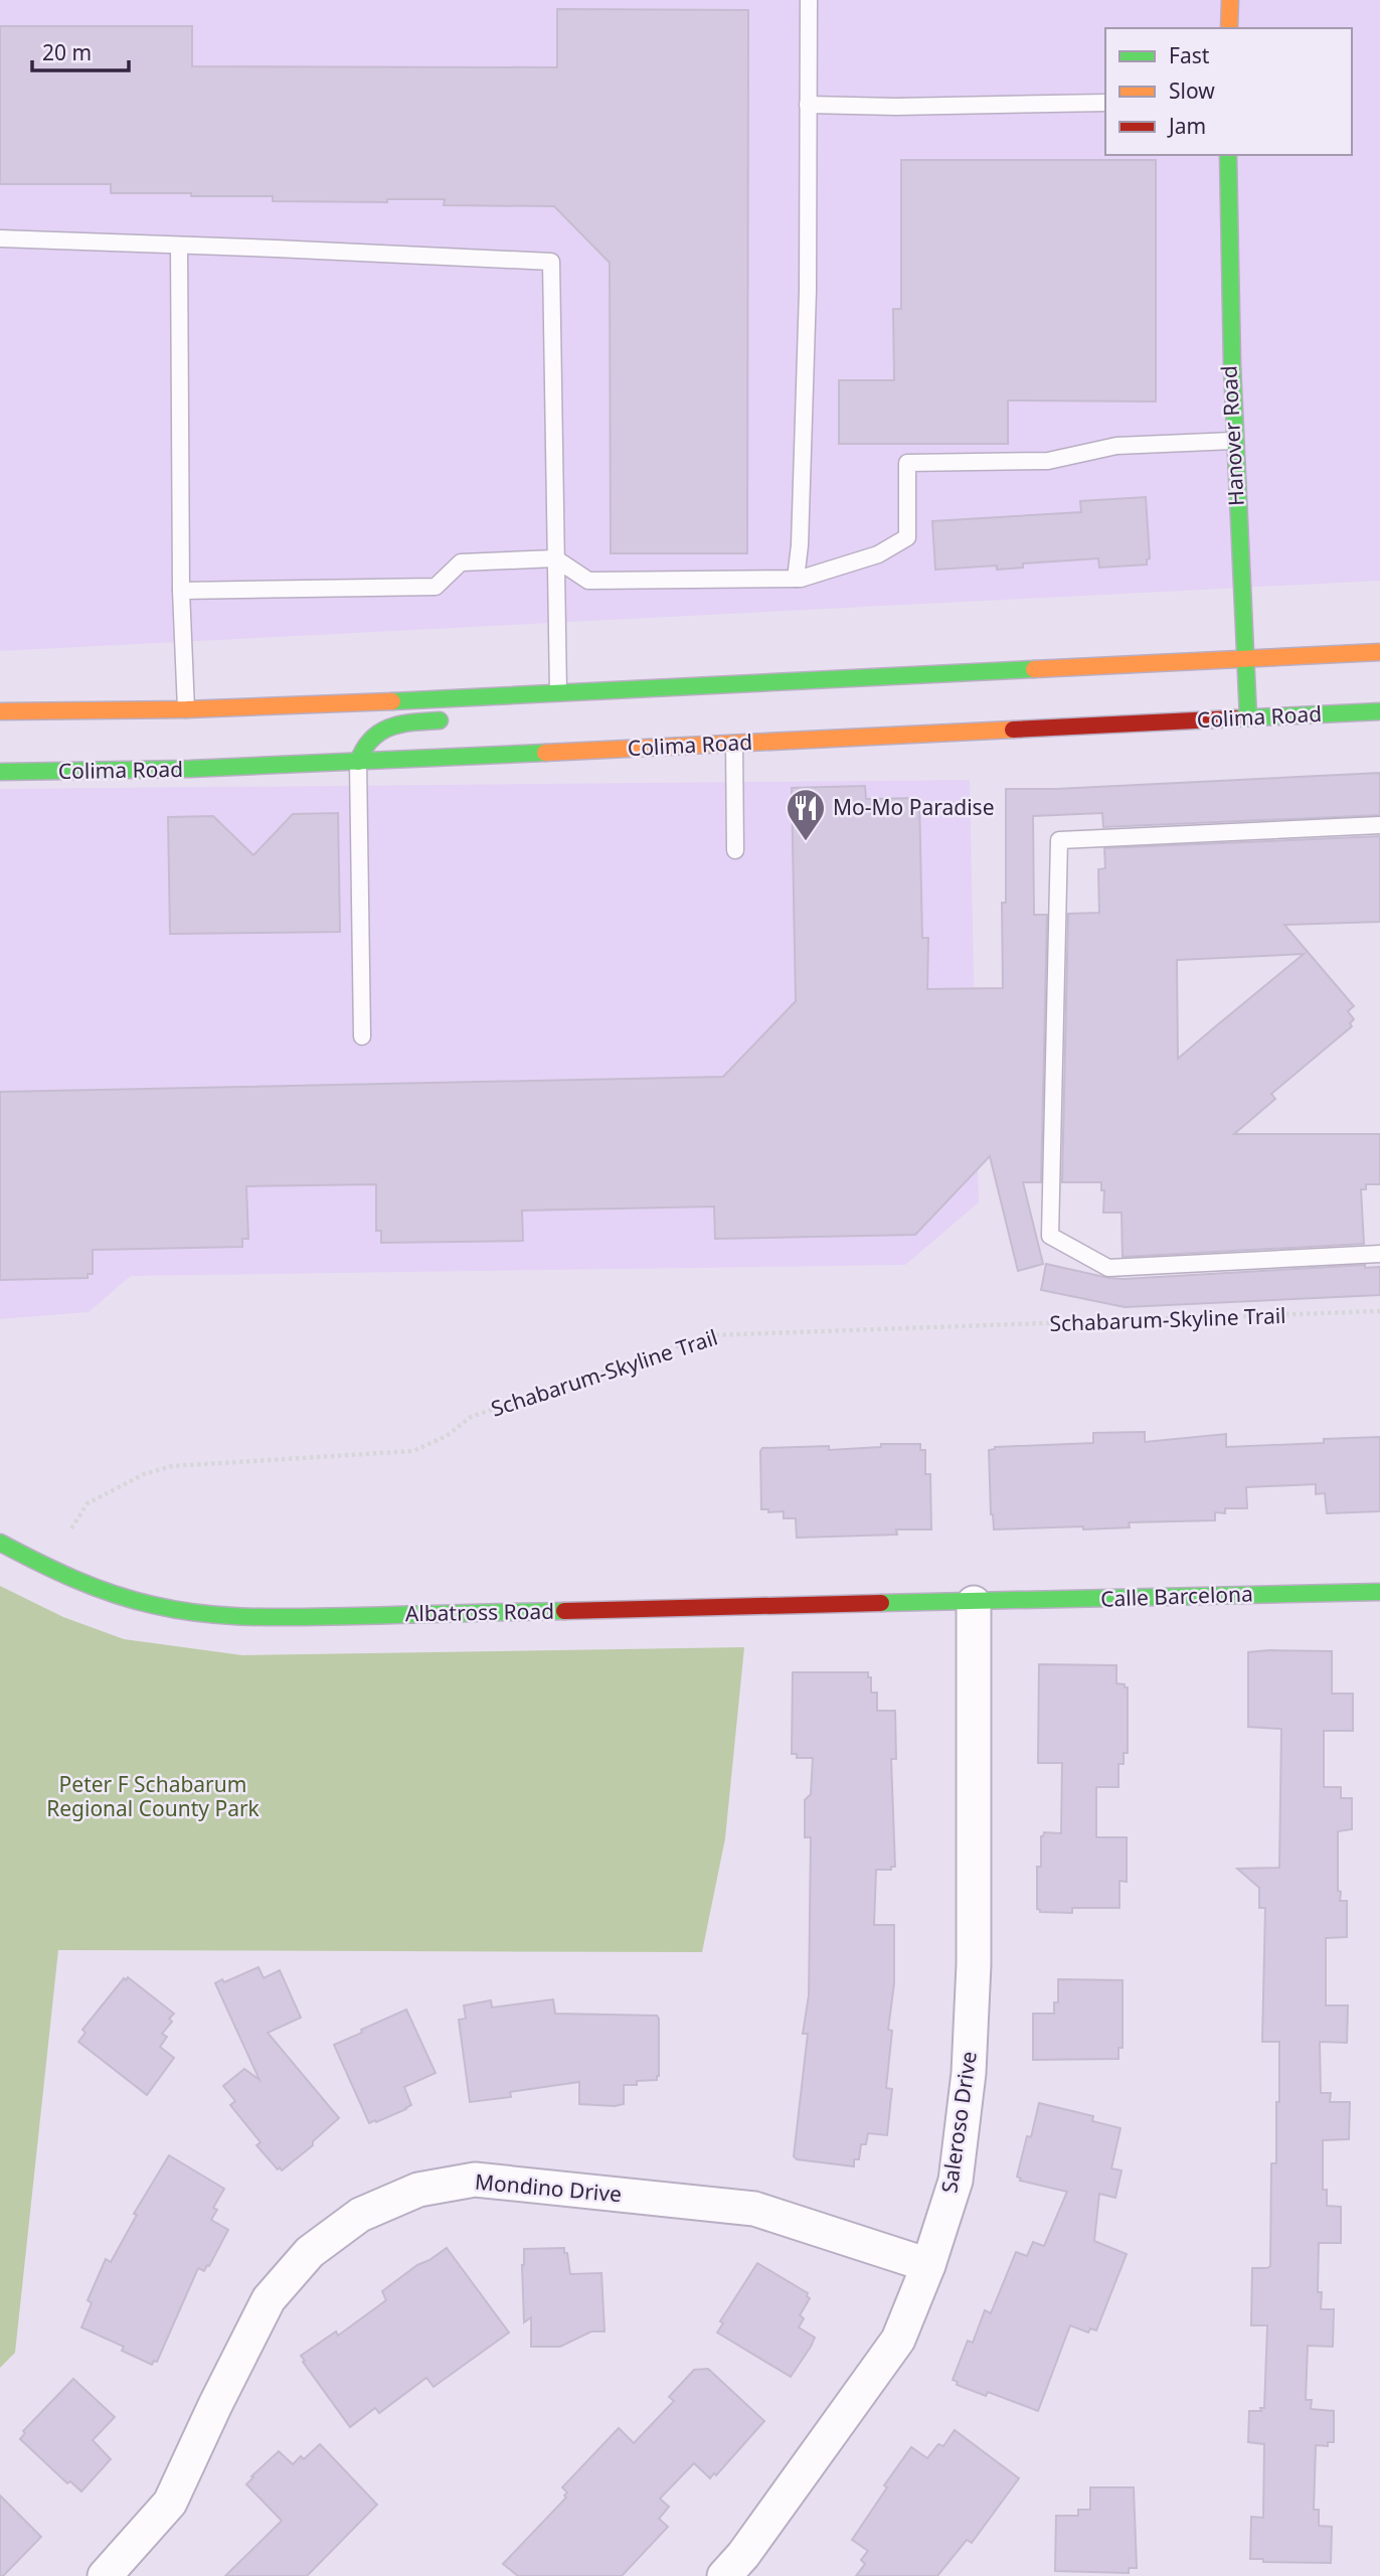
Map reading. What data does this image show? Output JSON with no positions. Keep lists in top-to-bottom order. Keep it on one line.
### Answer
{"streets":{"main road":["Hanover Road","Colima Road","Calle Barcelona","Albatross Road"],"street":["Saleroso Drive","Mondino Drive"],"path":["Schabarum-Skyline Trail"]},"crossings":[["Hanover Road","Colima Road"],["Calle Barcelona","Albatross Road"],["Calle Barcelona","Saleroso Drive"],["Albatross Road","Saleroso Drive"],["Saleroso Drive","Mondino Drive"]],"parks":["Peter F Schabarum Regional County Park"],"places":{"restaurant":["Mo-Mo Paradise"]},"legend":["Fast","Slow","Jam"],"scale_bar":"20 m"}
